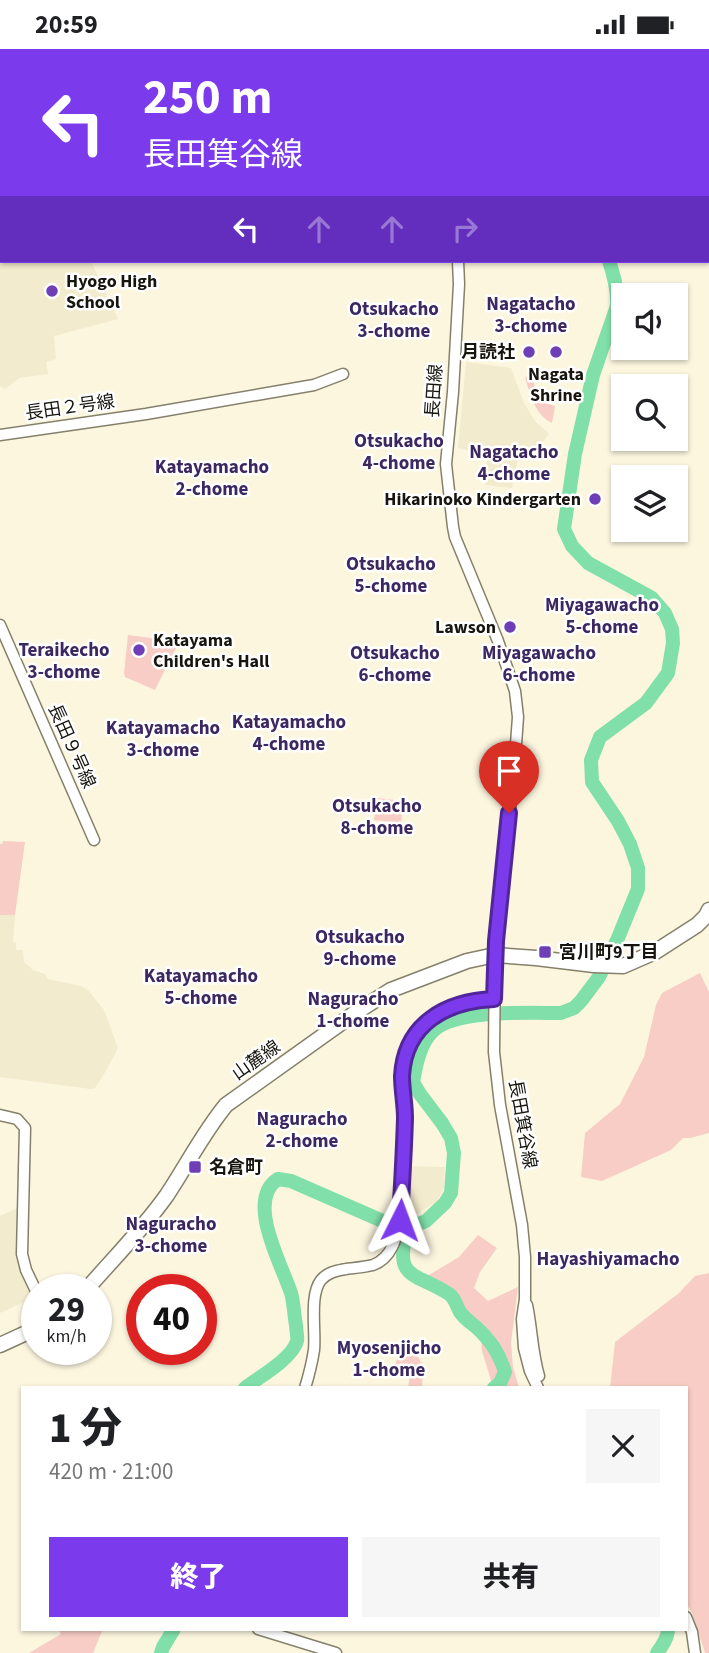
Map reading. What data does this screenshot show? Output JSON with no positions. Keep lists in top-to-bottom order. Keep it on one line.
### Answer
{"streets":{"main road":["山麓線"],"street":["長田線","長田２号線","長田９号線","長田箕谷線"]},"crossings":[["長田線","山麓線"],["長田線","長田箕谷線"],["山麓線","長田箕谷線"]],"districts":["Nagatacho 3-chome","Otsukacho 3-chome","Otsukacho 4-chome","Nagatacho 4-chome","Katayamacho 2-chome","Otsukacho 5-chome","Miyagawacho 5-chome","Teraikecho 3-chome","Otsukacho 6-chome","Miyagawacho 6-chome","Katayamacho 4-chome","Katayamacho 3-chome","Otsukacho 8-chome","Otsukacho 9-chome","Katayamacho 5-chome","Naguracho 1-chome","Naguracho 2-chome","Naguracho 3-chome","Hayashiyamacho","Myosenjicho 1-chome"],"places":{"other":["Hyogo High School","月読社","Nagata Shrine","Hikarinoko Kindergarten","Lawson","Katayama Children's Hall"],"transit":["宮川町9丁目","名倉町"]},"page":{"status":"20:59","turn":["250 m","長田箕谷線"],"speed":"29 km/h","limit":"40","heading":["1 分","420 m · 21:00"],"buttons":["終了","共有"]}}
